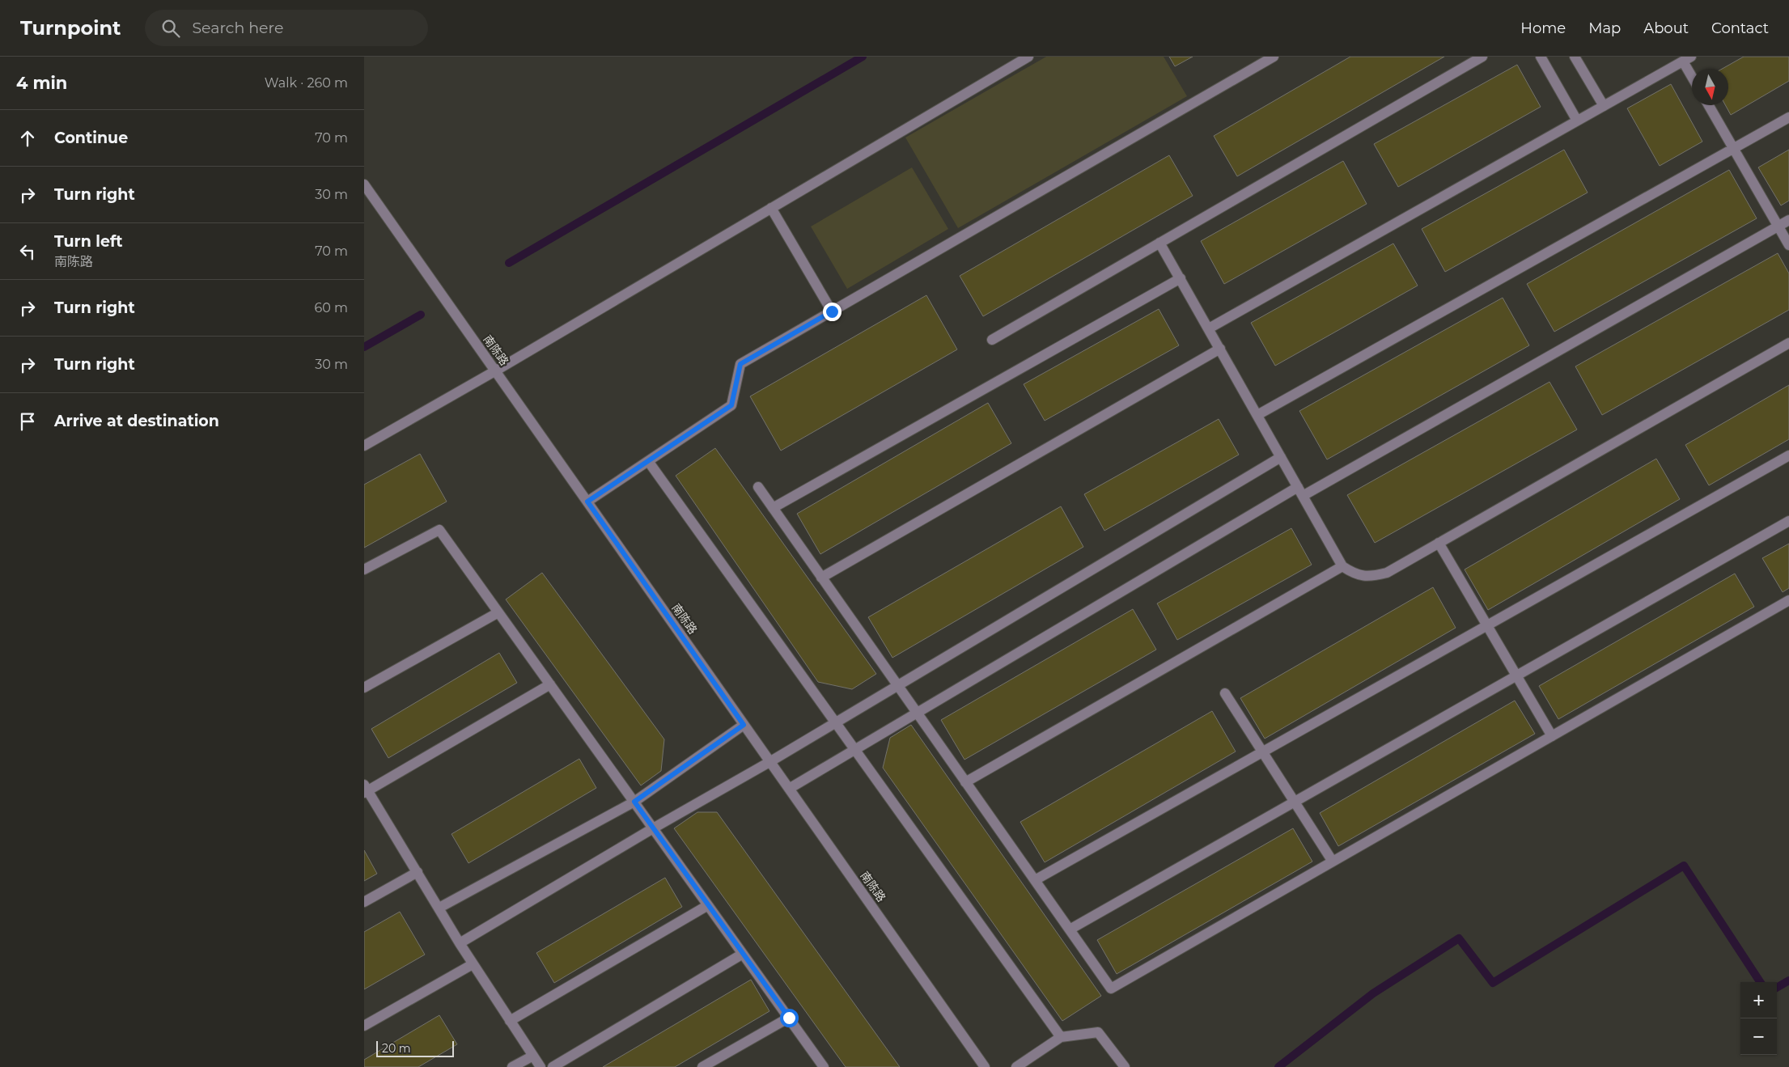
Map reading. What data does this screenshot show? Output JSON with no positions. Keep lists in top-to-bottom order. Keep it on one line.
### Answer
{"streets":{"street":["南陈路"]},"scale_bar":"20 m","north":"bottom","page":{"header":"Turnpoint","search":"Search here","nav":["Home","Map","About","Contact"],"heading":["4 min","Walk · 260 m"],"list":[["Continue","70 m"],["Turn right","30 m"],["Turn left","南陈路","70 m"],["Turn right","60 m"],["Turn right","30 m"],"Arrive at destination"],"map_buttons":["+","−"],"scale":"20 m"}}
